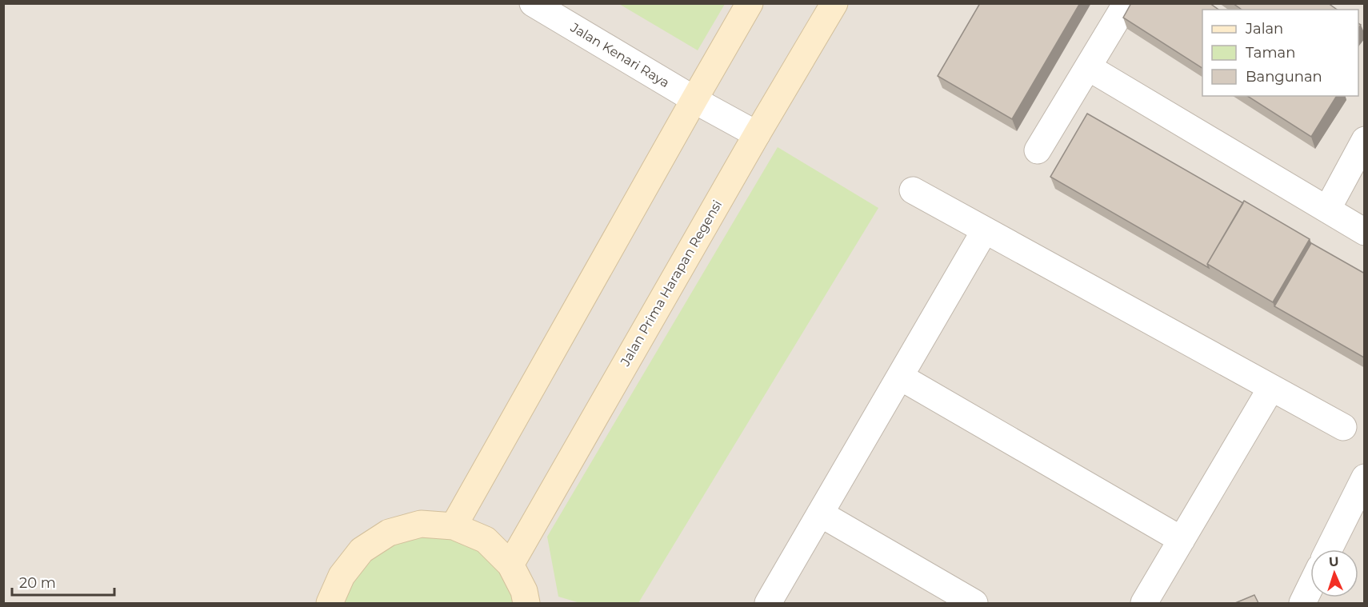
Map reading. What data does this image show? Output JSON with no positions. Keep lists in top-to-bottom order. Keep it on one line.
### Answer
{"streets":{"street":["Jalan Kenari Raya","Jalan Prima Harapan Regensi"]},"crossings":[["Jalan Kenari Raya","Jalan Prima Harapan Regensi"]],"legend":["Jalan","Taman","Bangunan"],"scale_bar":"20 m","north":"top"}
